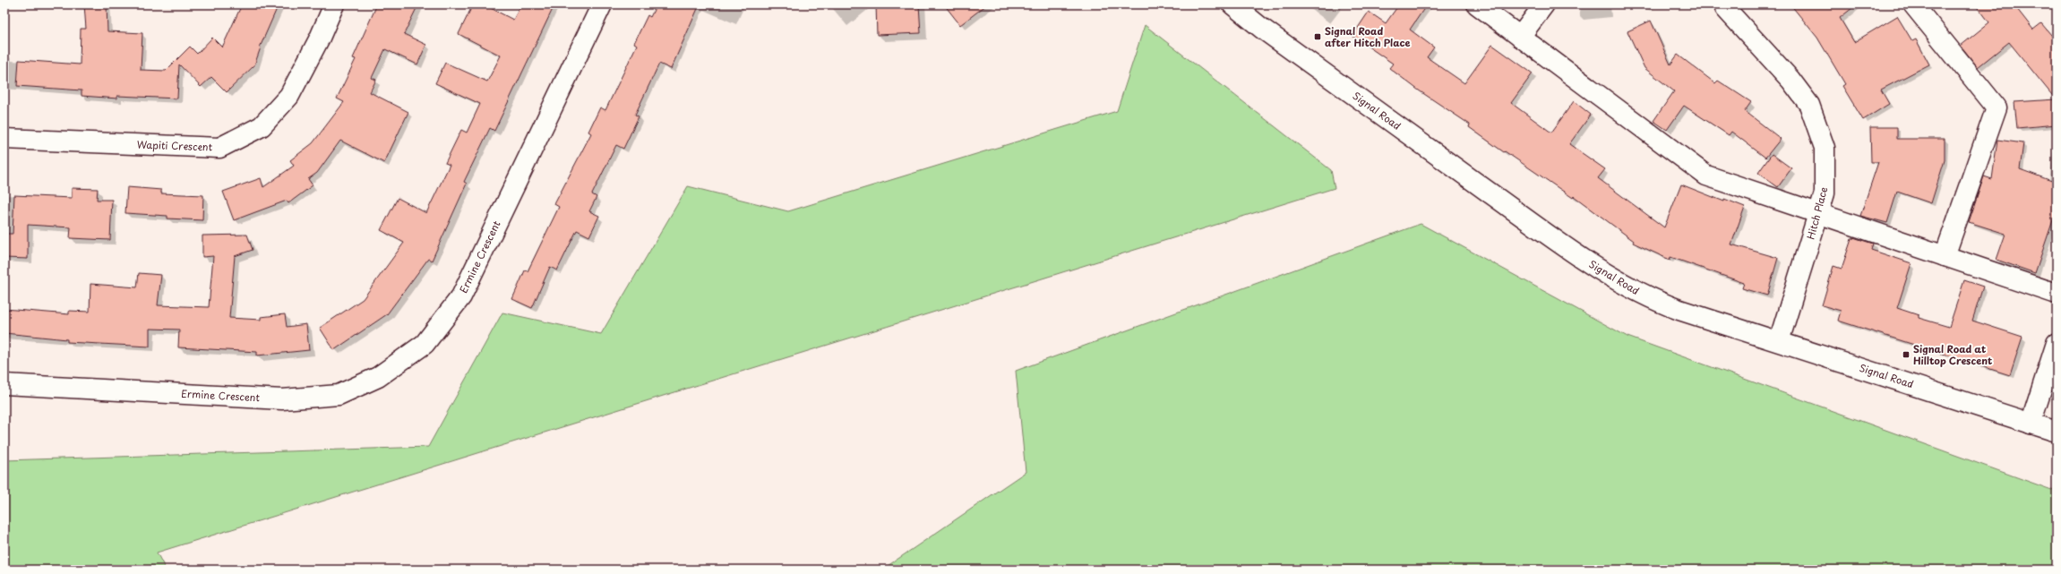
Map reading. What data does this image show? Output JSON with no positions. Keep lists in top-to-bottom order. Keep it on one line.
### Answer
{"streets":{"street":["Signal Road","Wapiti Crescent","Hitch Place","Ermine Crescent"]},"crossings":[["Signal Road","Hitch Place"]],"places":{"transit":["Signal Road after Hitch Place","Signal Road at Hilltop Crescent"]}}
